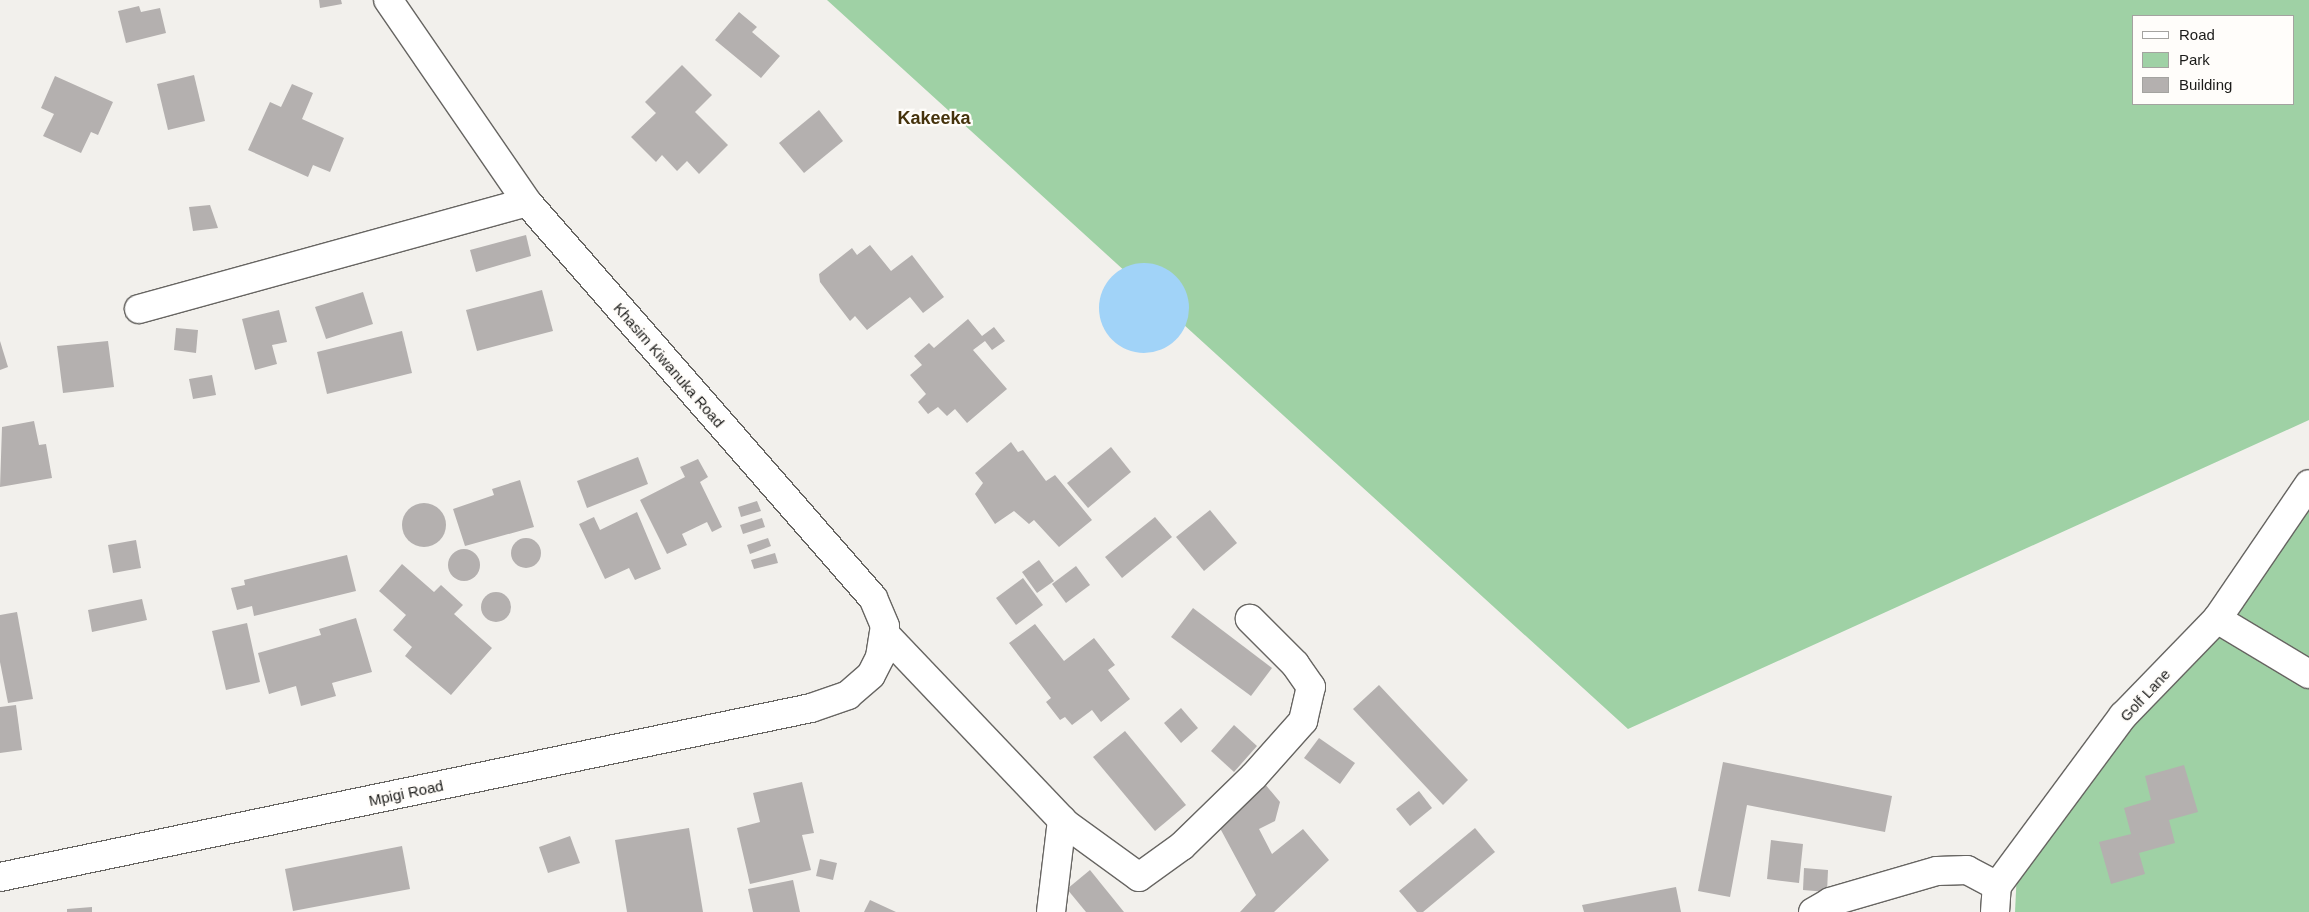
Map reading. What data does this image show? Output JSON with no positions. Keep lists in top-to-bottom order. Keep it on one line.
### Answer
{"streets":{"street":["Khasim Kiwanuka Road","Golf Lane","Mpigi Road"]},"crossings":[["Khasim Kiwanuka Road","Mpigi Road"]],"districts":["Kakeeka"],"legend":["Road","Park","Building"]}
